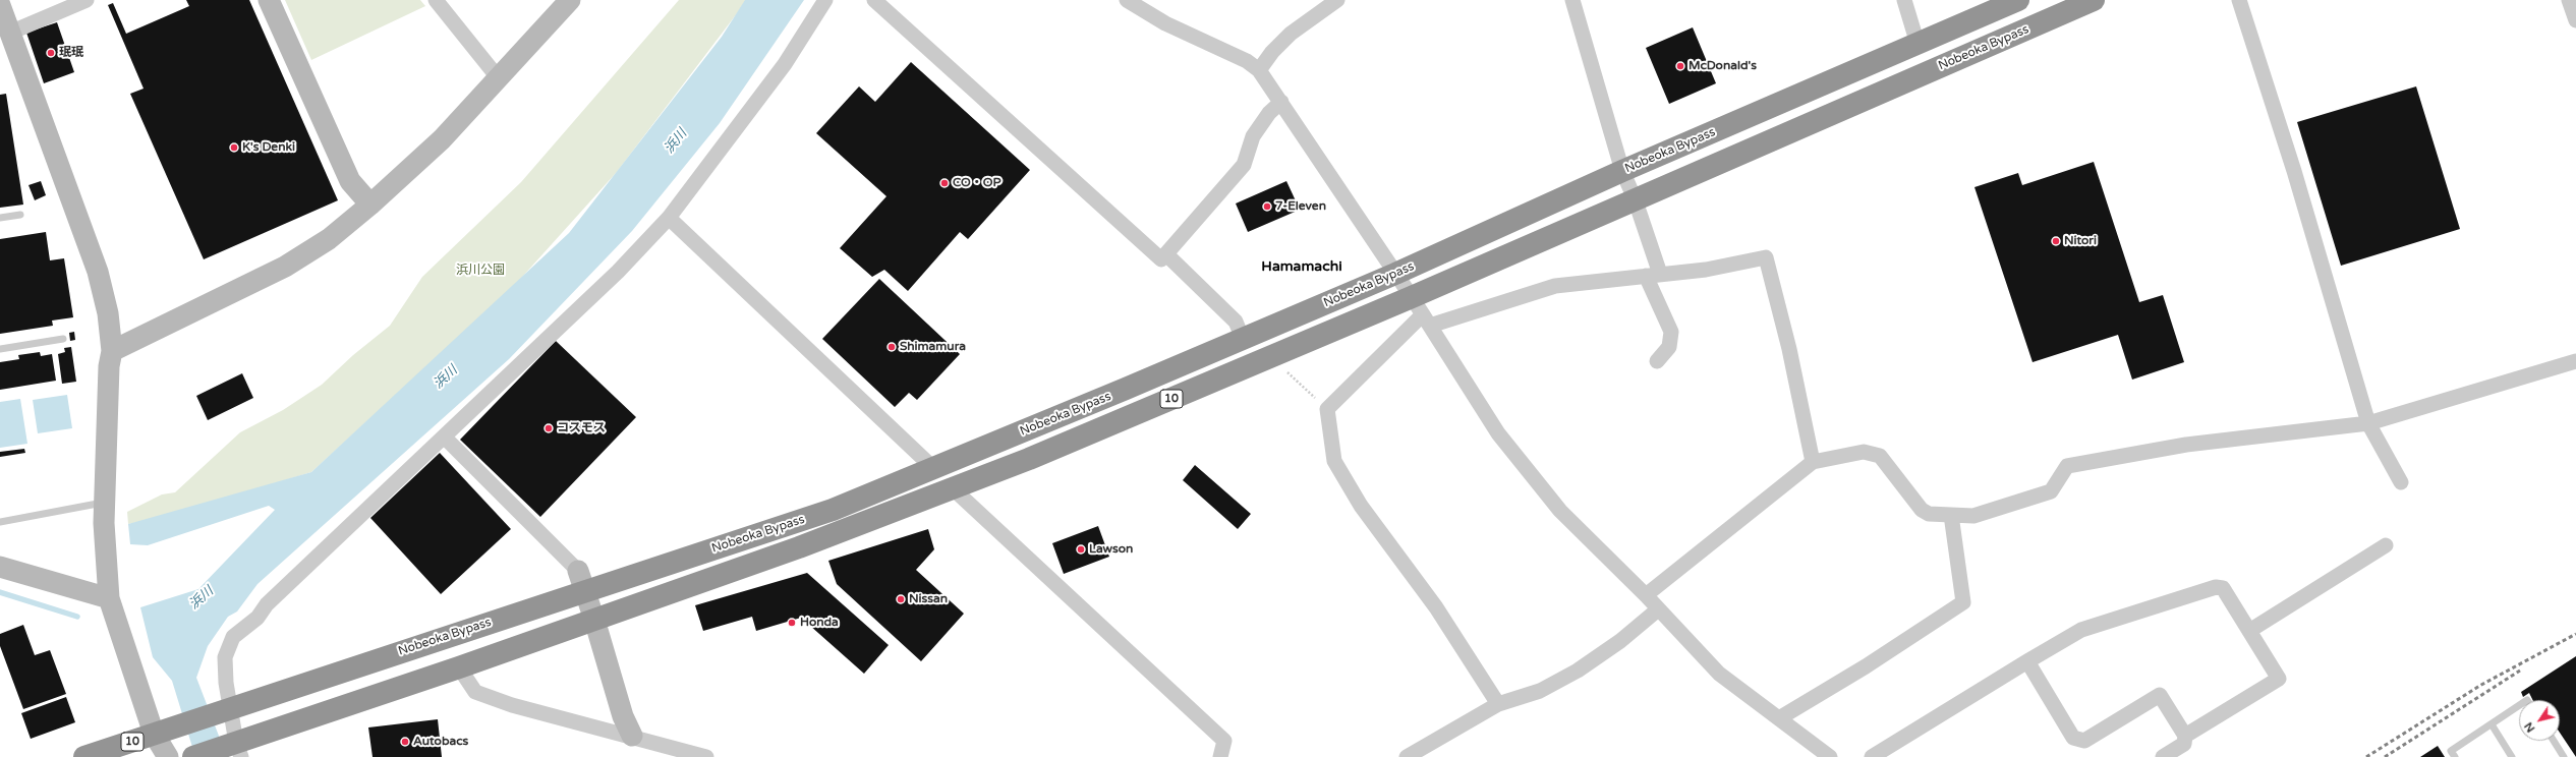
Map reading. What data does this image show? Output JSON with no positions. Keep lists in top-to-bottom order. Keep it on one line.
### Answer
{"streets":{"highway":["Nobeoka Bypass","10"]},"districts":["Hamamachi"],"water":["浜川"],"parks":["浜川公園"],"places":["珉珉","McDonald's","K's Denki","CO・OP","7-Eleven","Nitori","Shimamura","コスモス","Lawson","Nissan","Honda","Autobacs"],"north":"bottom left"}
